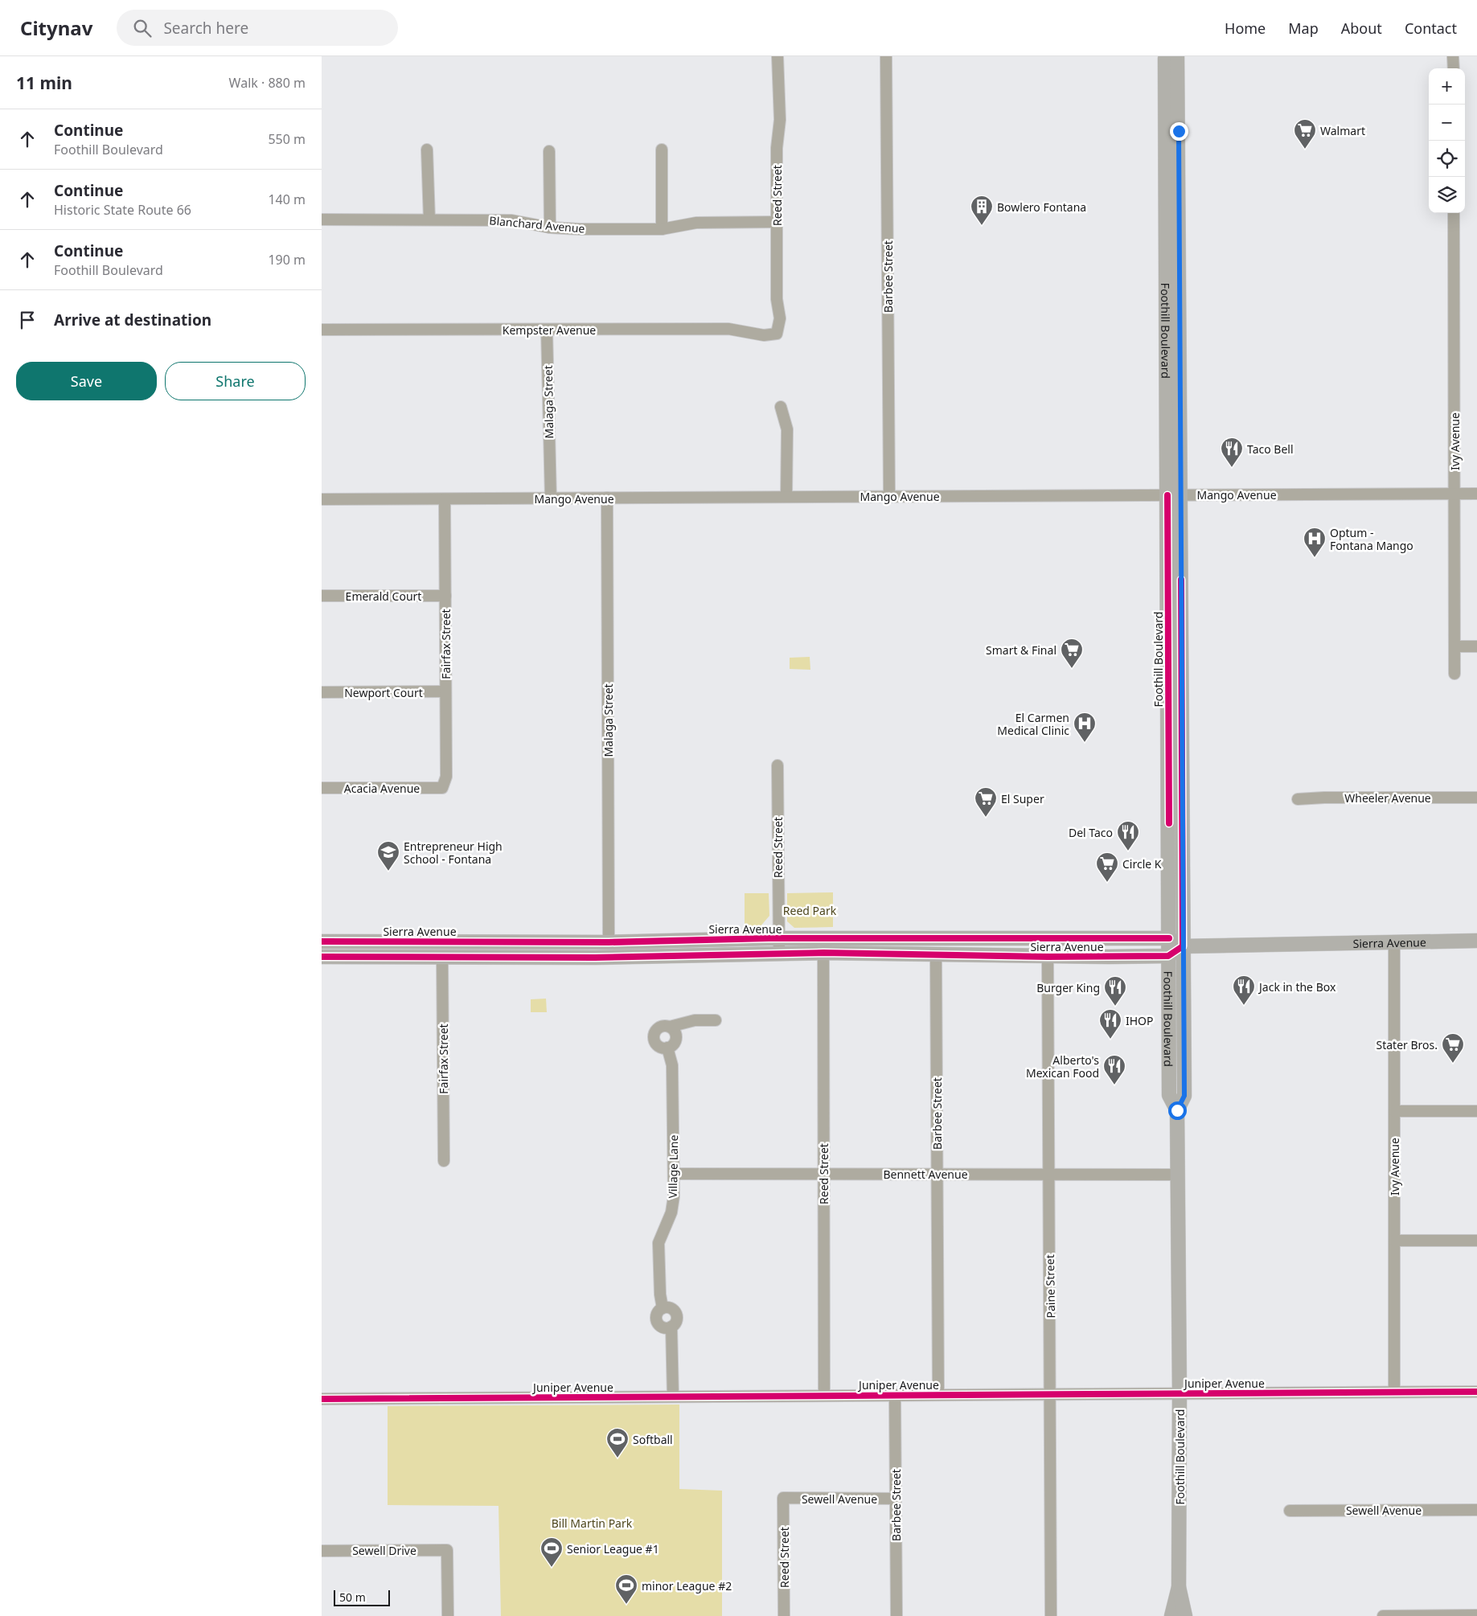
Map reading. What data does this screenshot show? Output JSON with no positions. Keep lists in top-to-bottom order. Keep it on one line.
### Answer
{"streets":{"main road":["Foothill Boulevard","Sierra Avenue"],"street":["Reed Street","Blanchard Avenue","Barbee Street","Kempster Avenue","Malaga Street","Ivy Avenue","Mango Avenue","Emerald Court","Fairfax Street","Newport Court","Acacia Avenue","Wheeler Avenue","Village Lane","Bennett Avenue","Paine Street","Juniper Avenue","Sewell Avenue","Sewell Drive"]},"crossings":[["Reed Street","Blanchard Avenue"],["Reed Street","Kempster Avenue"],["Reed Street","Sierra Avenue"],["Reed Street","Bennett Avenue"],["Reed Street","Juniper Avenue"],["Reed Street","Sewell Avenue"],["Barbee Street","Mango Avenue"],["Barbee Street","Sierra Avenue"],["Barbee Street","Bennett Avenue"],["Barbee Street","Juniper Avenue"],["Barbee Street","Sewell Avenue"],["Kempster Avenue","Malaga Street"],["Foothill Boulevard","Mango Avenue"],["Foothill Boulevard","Sierra Avenue"],["Foothill Boulevard","Bennett Avenue"],["Foothill Boulevard","Juniper Avenue"],["Malaga Street","Mango Avenue"],["Malaga Street","Sierra Avenue"],["Ivy Avenue","Mango Avenue"],["Ivy Avenue","Sierra Avenue"],["Ivy Avenue","Juniper Avenue"],["Mango Avenue","Fairfax Street"],["Emerald Court","Fairfax Street"],["Fairfax Street","Newport Court"],["Fairfax Street","Acacia Avenue"],["Fairfax Street","Sierra Avenue"],["Sierra Avenue","Paine Street"],["Village Lane","Bennett Avenue"],["Village Lane","Juniper Avenue"],["Bennett Avenue","Paine Street"],["Paine Street","Juniper Avenue"]],"parks":["Reed Park","Bill Martin Park"],"places":{"supermarket":["Walmart","Smart & Final","El Super","Circle K","Stater Bros."],"building":["Bowlero Fontana"],"restaurant":["Taco Bell","Del Taco","Jack in the Box","Burger King","IHOP","Alberto's Mexican Food"],"hospital":["Optum - Fontana Mango","El Carmen Medical Clinic"],"school or university":["Entrepreneur High School - Fontana"],"sports":["Softball","Senior League #1","minor League #2"]},"scale_bar":"50 m","page":{"header":"Citynav","search":"Search here","nav":["Home","Map","About","Contact"],"heading":["11 min","Walk · 880 m"],"map_buttons":["+","−"],"list":[["Continue","Foothill Boulevard","550 m"],["Continue","Historic State Route 66","140 m"],["Continue","Foothill Boulevard","190 m"],"Arrive at destination"],"buttons":["Save","Share"],"scale":"50 m"}}
